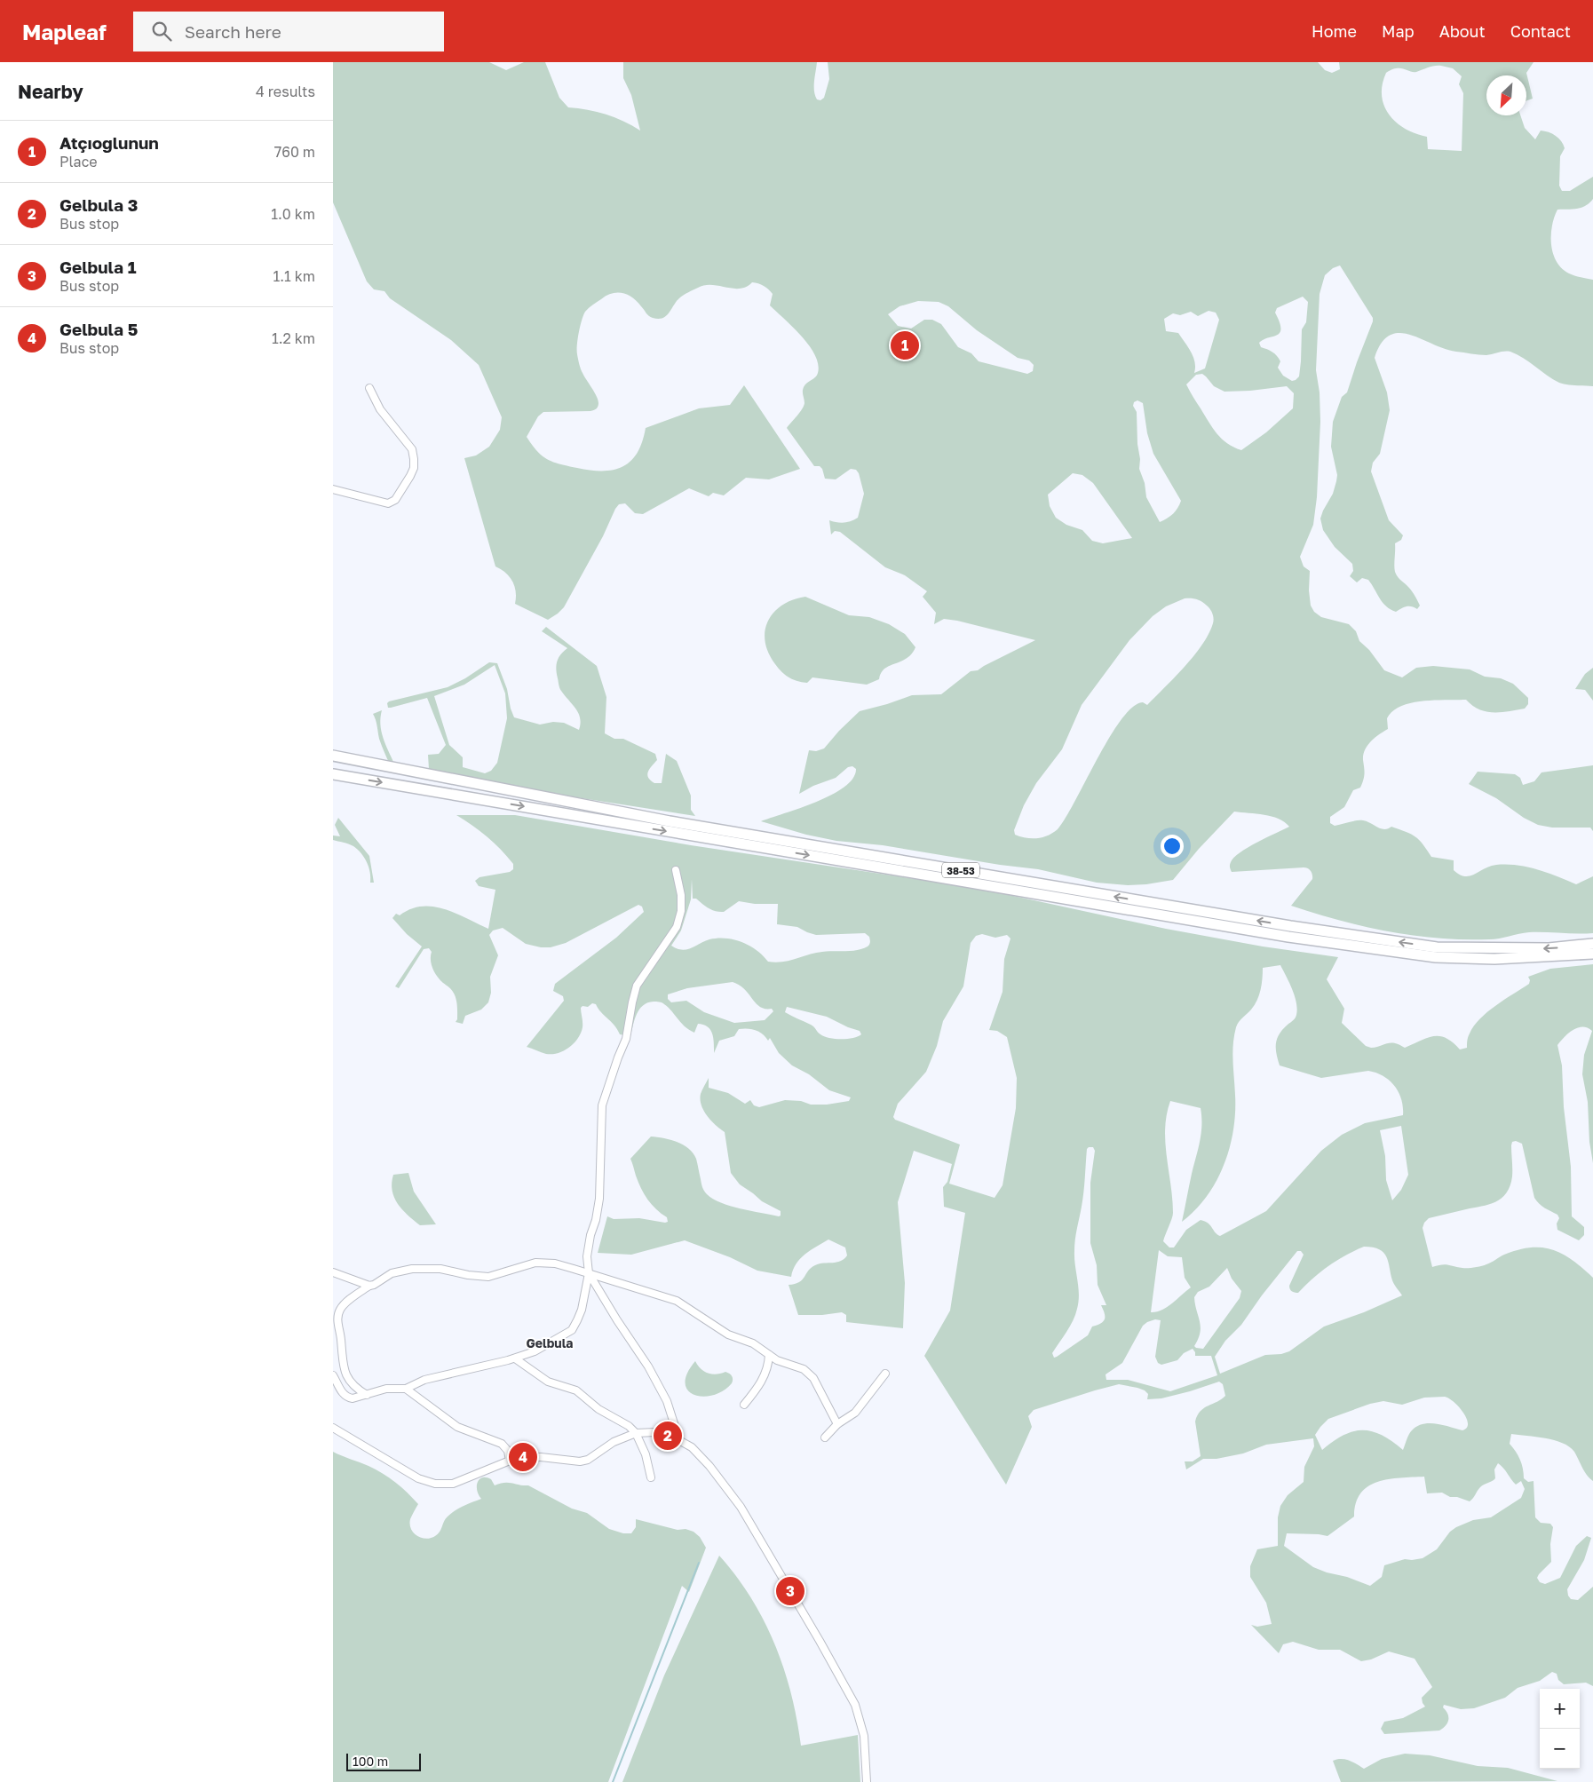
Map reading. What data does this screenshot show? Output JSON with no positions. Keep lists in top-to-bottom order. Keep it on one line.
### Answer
{"streets":{"highway":["38-53"]},"districts":["Gelbula"],"scale_bar":"100 m","north":"bottom left","page":{"header":"Mapleaf","search":"Search here","nav":["Home","Map","About","Contact"],"heading":["Nearby","4 results"],"list":[{"mark":"1","name":"Atçıoğlunun","note":"Place","value":"760 m"},{"mark":"2","name":"Gelbula 3","note":"Bus stop","value":"1.0 km"},{"mark":"3","name":"Gelbula 1","note":"Bus stop","value":"1.1 km"},{"mark":"4","name":"Gelbula 5","note":"Bus stop","value":"1.2 km"}],"pins":["1","2","4","3"],"map_buttons":["+","−"],"scale":"100 m"}}
